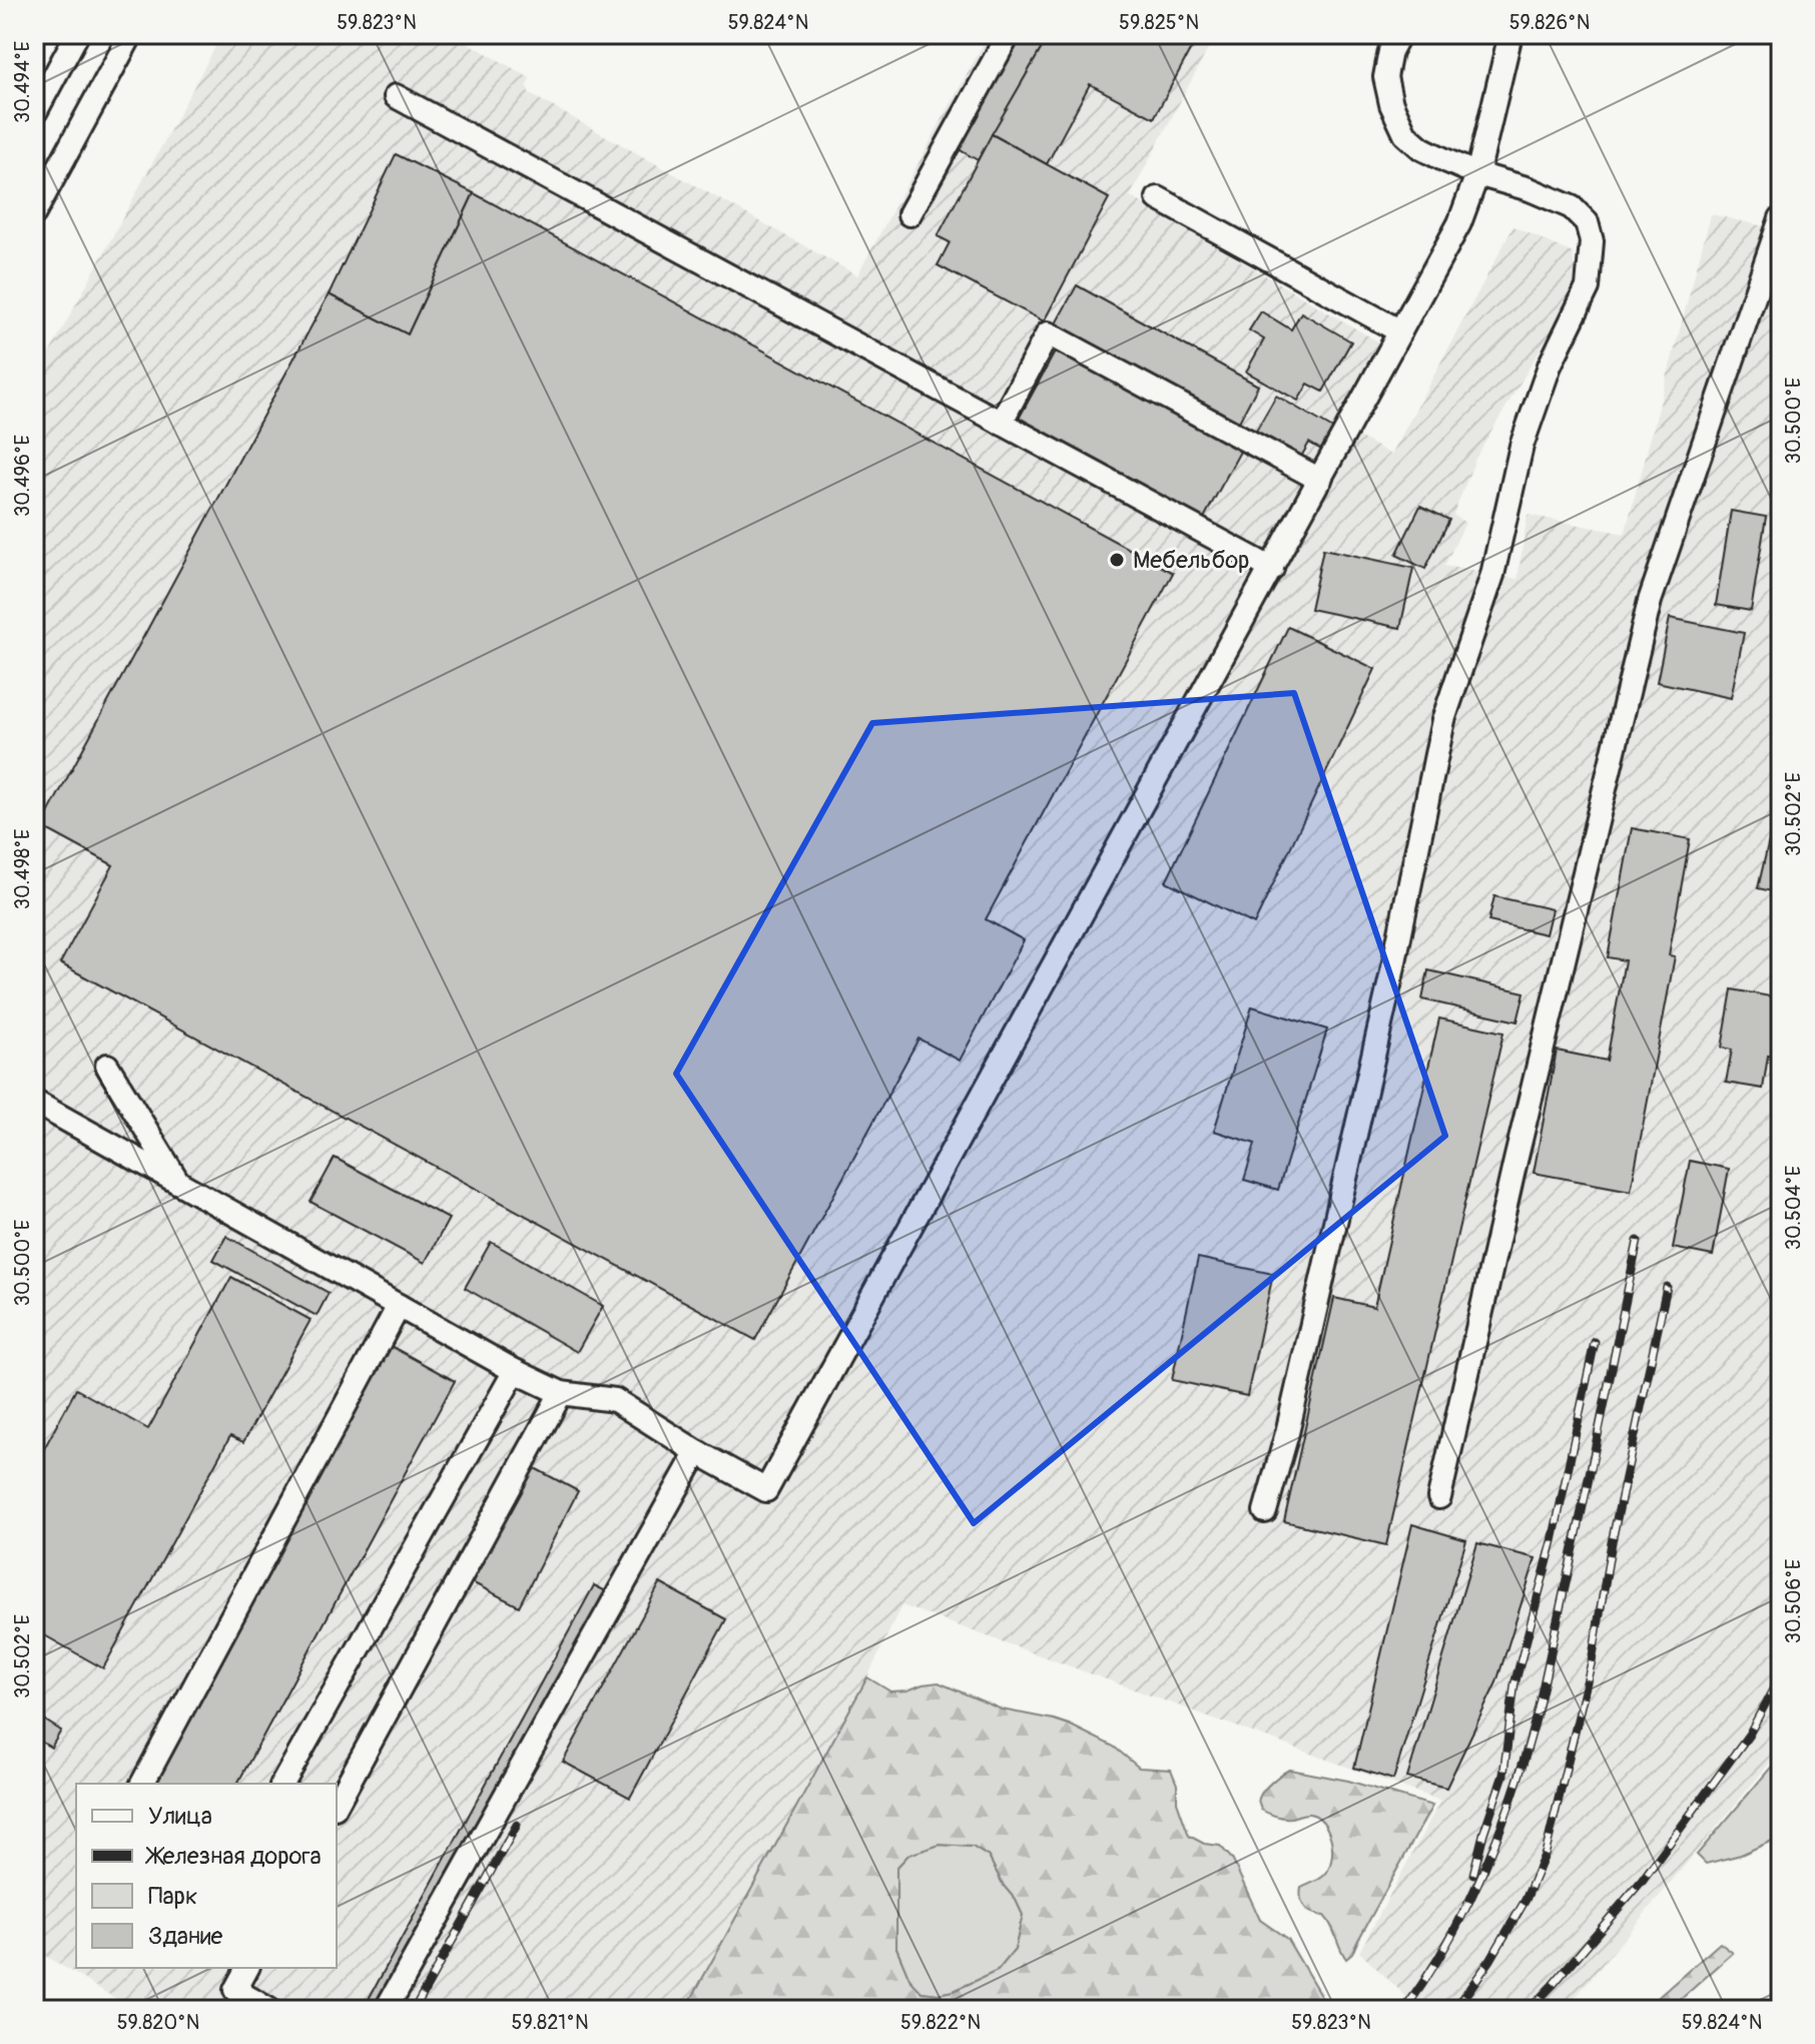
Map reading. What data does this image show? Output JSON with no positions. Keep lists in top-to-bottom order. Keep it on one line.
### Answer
{"places":["Мебельбор"],"legend":["Улица","Железная дорога","Парк","Здание"],"coordinates":["59.823°N","59.824°N","59.825°N","59.826°N","30.494°E","30.500°E","30.496°E","30.502°E","30.498°E","30.504°E","30.506°E","59.820°N","59.821°N","59.822°N"]}
